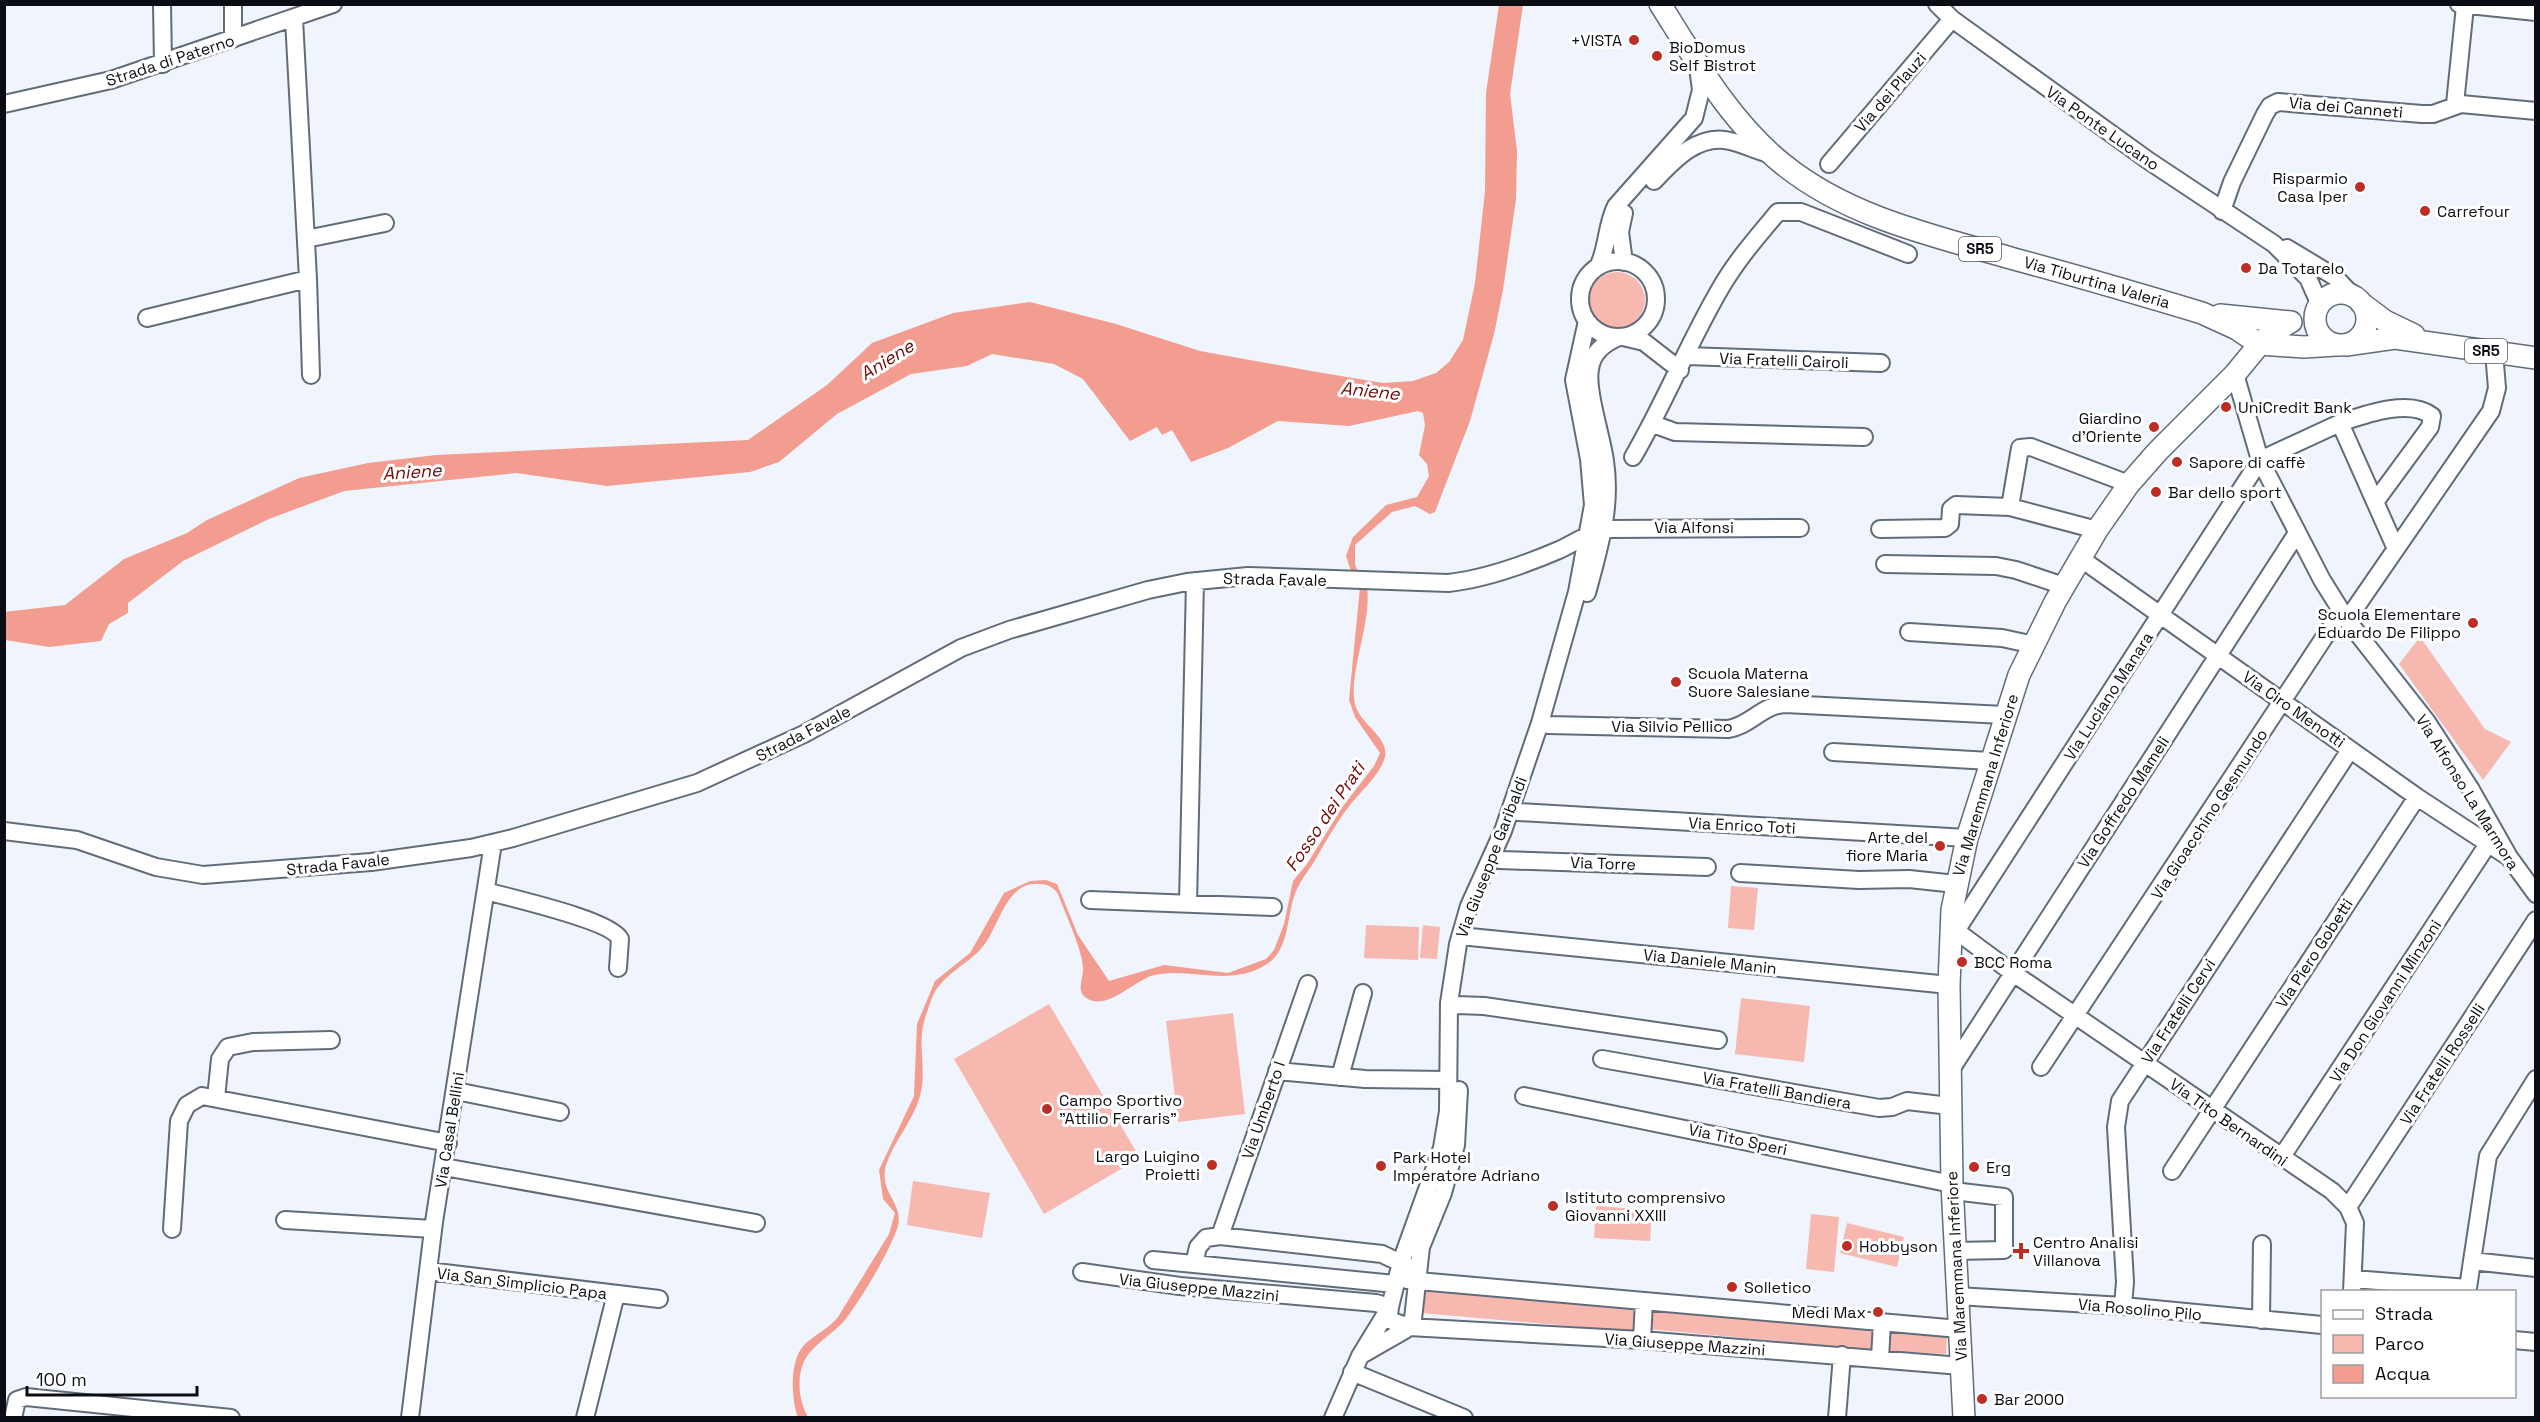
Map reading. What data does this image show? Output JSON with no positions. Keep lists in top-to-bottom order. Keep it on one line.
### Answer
{"streets":{"main road":["SR5","Via Tiburtina Valeria","Via Maremmana Inferiore"],"street":["Strada di Paterno","Via dei Plauzi","Via dei Canneti","Via Ponte Lucano","Via Fratelli Cairoli","Via Alfonsi","Strada Favale","Via Luciano Manara","Via Ciro Menotti","Via Silvio Pellico","Via Alfonso La Marmora","Via Goffredo Mameli","Via Gioacchino Gesmundo","Via Enrico Toti","Via Giuseppe Garibaldi","Via Torre","Via Piero Gobetti","Via Daniele Manin","Via Don Giovanni Minzoni","Via Fratelli Cervi","Via Fratelli Rosselli","Via Fratelli Bandiera","Via Umberto I","Via Tito Bernardini","Via Casal Bellini","Via Tito Speri","Via San Simplicio Papa","Via Giuseppe Mazzini","Via Rosolino Pilo"]},"crossings":[["Via dei Plauzi","Via Ponte Lucano"],["Via dei Canneti","Via Ponte Lucano"],["Via Ponte Lucano","Via Tiburtina Valeria"],["SR5","Via Gioacchino Gesmundo"],["Via Tiburtina Valeria","Via Maremmana Inferiore"],["Via Alfonsi","Strada Favale"],["Via Alfonsi","Via Giuseppe Garibaldi"],["Strada Favale","Via Giuseppe Garibaldi"],["Strada Favale","Via Casal Bellini"],["Via Luciano Manara","Via Ciro Menotti"],["Via Luciano Manara","Via Maremmana Inferiore"],["Via Luciano Manara","Via Alfonso La Marmora"],["Via Luciano Manara","Via Tito Bernardini"],["Via Ciro Menotti","Via Maremmana Inferiore"],["Via Ciro Menotti","Via Alfonso La Marmora"],["Via Ciro Menotti","Via Goffredo Mameli"],["Via Ciro Menotti","Via Gioacchino Gesmundo"],["Via Ciro Menotti","Via Piero Gobetti"],["Via Ciro Menotti","Via Don Giovanni Minzoni"],["Via Ciro Menotti","Via Fratelli Cervi"],["Via Silvio Pellico","Via Maremmana Inferiore"],["Via Silvio Pellico","Via Giuseppe Garibaldi"],["Via Maremmana Inferiore","Via Alfonso La Marmora"],["Via Maremmana Inferiore","Via Goffredo Mameli"],["Via Maremmana Inferiore","Via Enrico Toti"],["Via Maremmana Inferiore","Via Daniele Manin"],["Via Maremmana Inferiore","Via Fratelli Bandiera"],["Via Maremmana Inferiore","Via Tito Bernardini"],["Via Maremmana Inferiore","Via Tito Speri"],["Via Maremmana Inferiore","Via Giuseppe Mazzini"],["Via Maremmana Inferiore","Via Rosolino Pilo"],["Via Alfonso La Marmora","Via Goffredo Mameli"],["Via Alfonso La Marmora","Via Gioacchino Gesmundo"],["Via Goffredo Mameli","Via Tito Bernardini"],["Via Gioacchino Gesmundo","Via Tito Bernardini"],["Via Enrico Toti","Via Giuseppe Garibaldi"],["Via Giuseppe Garibaldi","Via Torre"],["Via Giuseppe Garibaldi","Via Daniele Manin"],["Via Giuseppe Garibaldi","Via Giuseppe Mazzini"],["Via Piero Gobetti","Via Tito Bernardini"],["Via Don Giovanni Minzoni","Via Tito Bernardini"],["Via Fratelli Cervi","Via Tito Bernardini"],["Via Fratelli Cervi","Via Rosolino Pilo"],["Via Fratelli Rosselli","Via Tito Bernardini"],["Via Casal Bellini","Via San Simplicio Papa"]],"water":["Aniene","Fosso dei Prati"],"places":{"other":["+VISTA","BioDomus Self Bistrot","Risparmio Casa Iper","Carrefour","Da Totarelo","UniCredit Bank","Giardino d'Oriente","Sapore di caffè","Bar dello sport","Scuola Elementare Eduardo De Filippo","Scuola Materna Suore Salesiane","Arte del fiore Maria","BCC Roma","Campo Sportivo \"Attilio Ferraris\"","Largo Luigino Proietti","Park Hotel Imperatore Adriano","Erg","Istituto comprensivo Giovanni XXIII","Hobbyson","Solletico","Medi Max","Bar 2000"],"health":["Centro Analisi Villanova"]},"legend":["Strada","Parco","Acqua"],"scale_bar":"100 m"}
